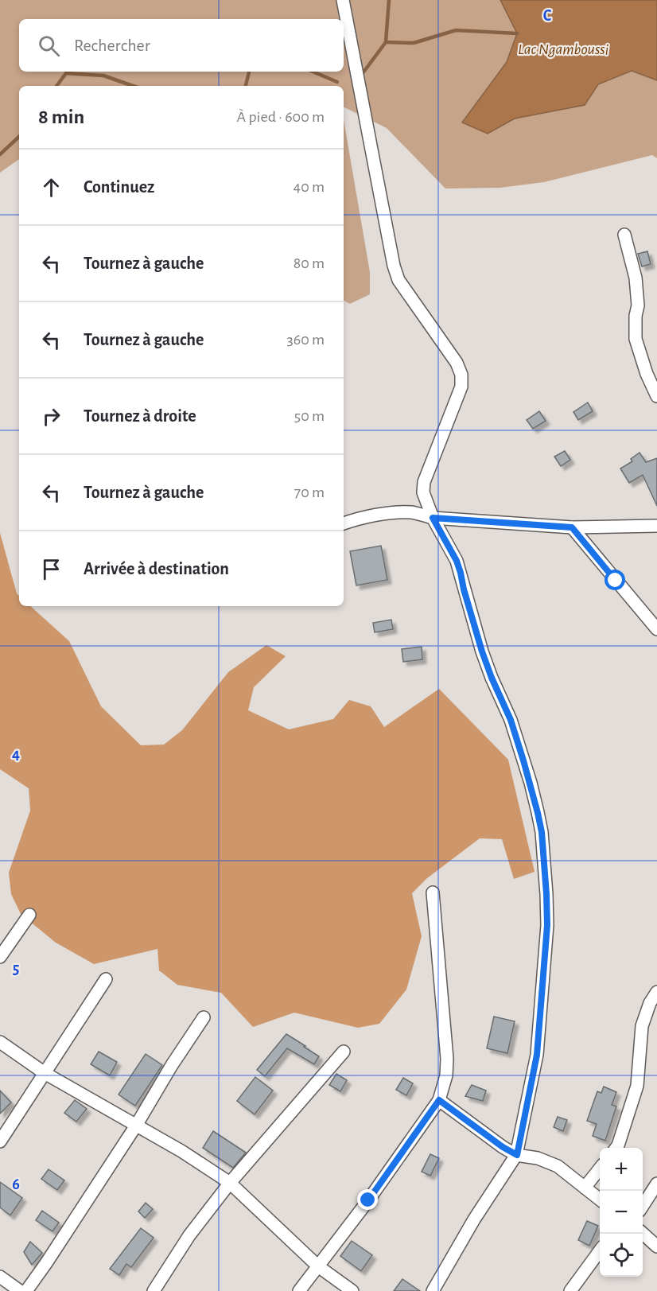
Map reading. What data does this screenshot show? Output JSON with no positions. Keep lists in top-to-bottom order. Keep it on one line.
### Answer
{"water":["Lac Ngamboussi"],"page":{"search":"Rechercher","heading":["8 min","À pied · 600 m"],"list":[["Continuez","40 m"],["Tournez à gauche","80 m"],["Tournez à gauche","360 m"],["Tournez à droite","50 m"],["Tournez à gauche","70 m"],"Arrivée à destination"],"map_buttons":["+","−"]},"grid":{"columns":["C"],"rows":["4","5","6"]}}
